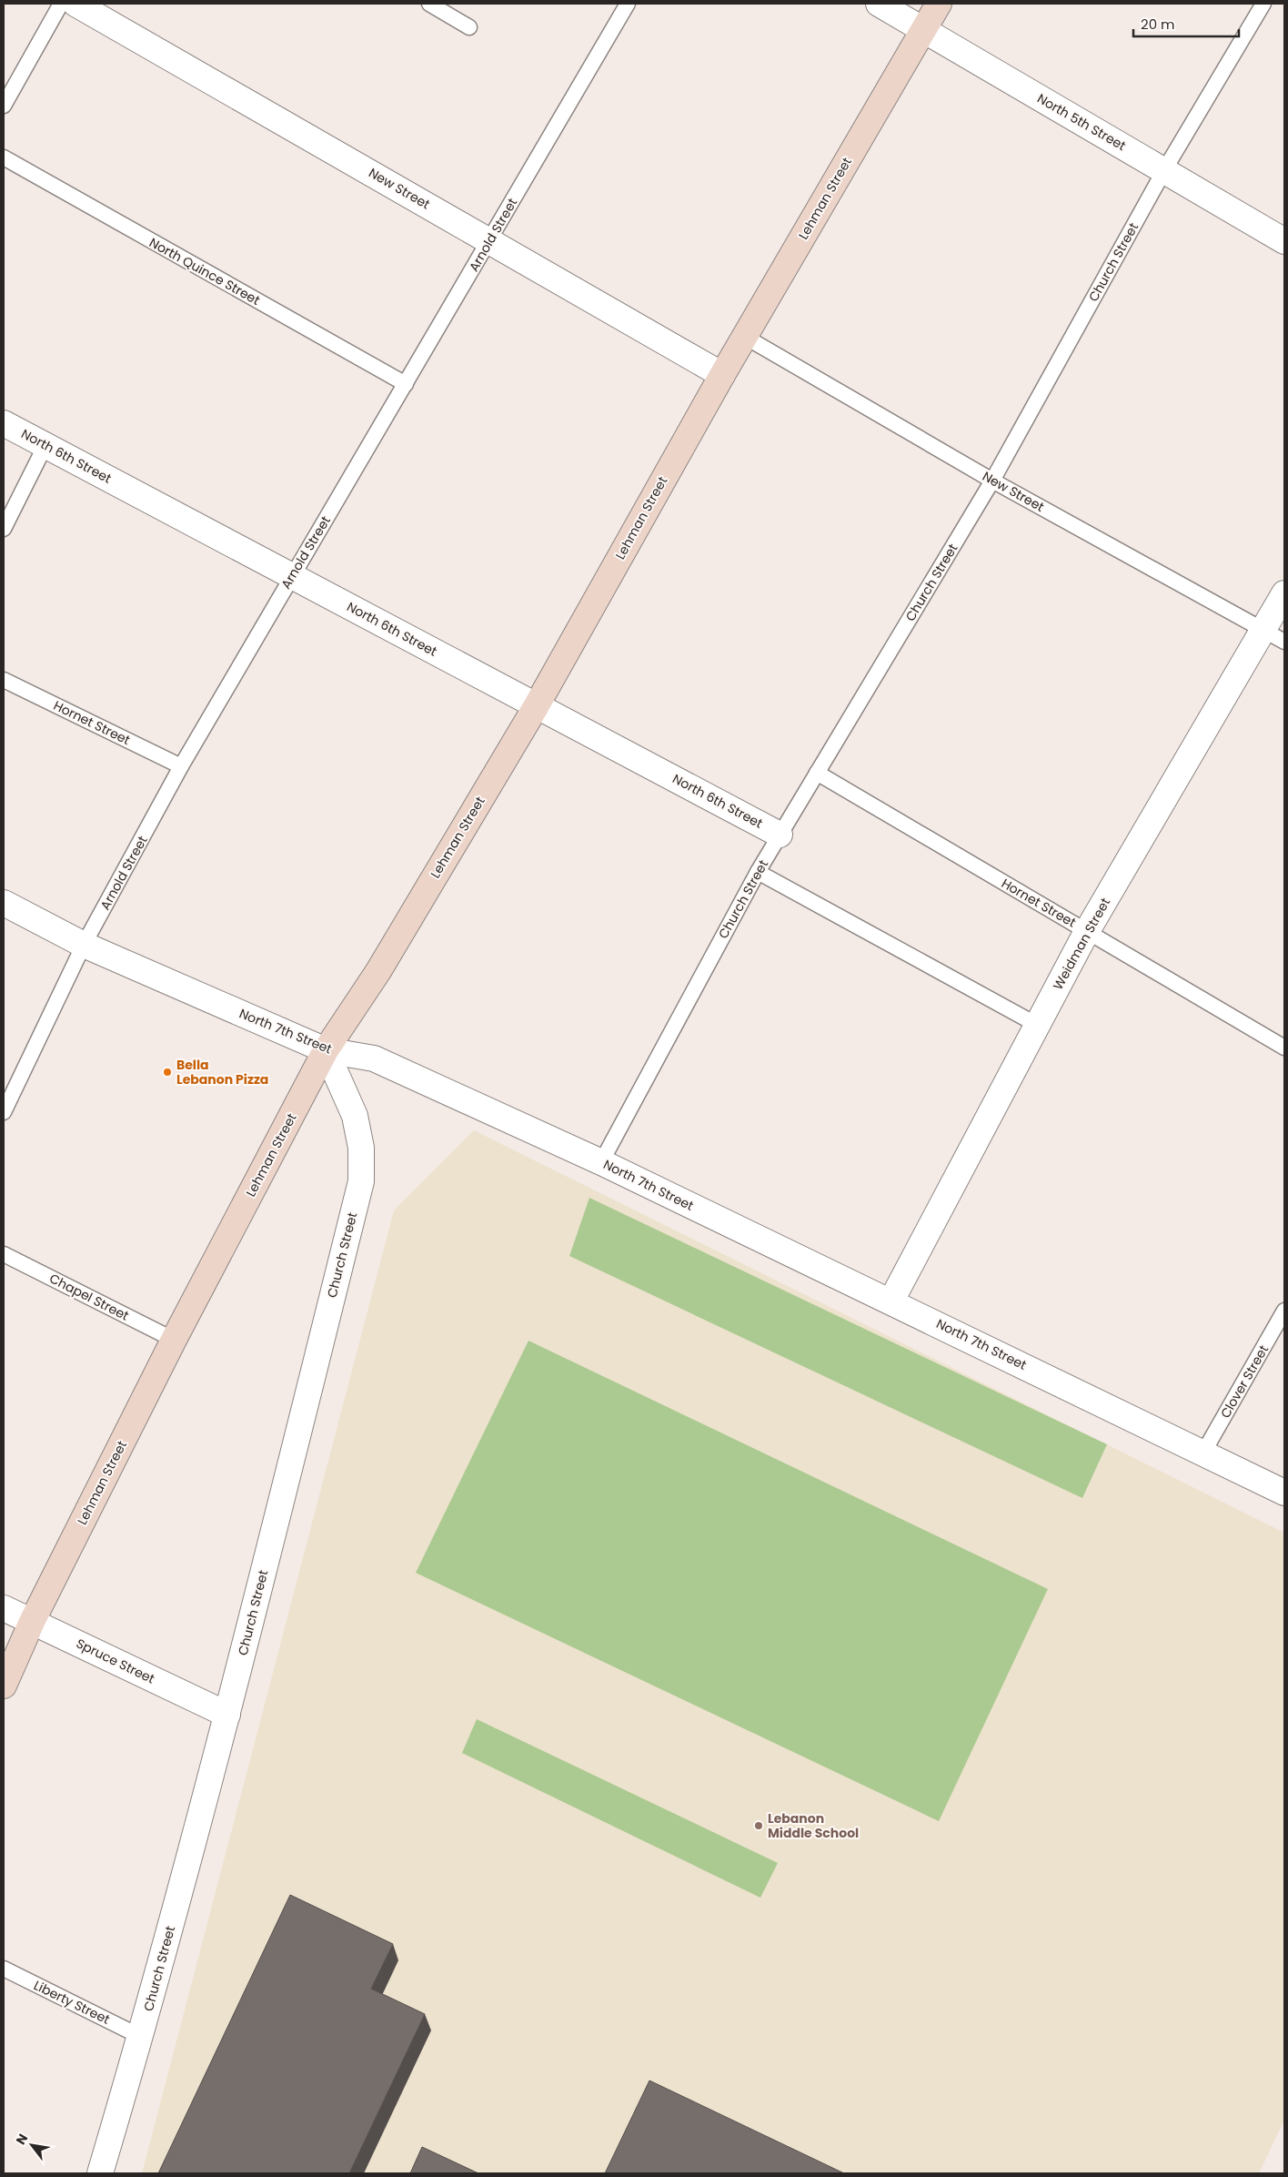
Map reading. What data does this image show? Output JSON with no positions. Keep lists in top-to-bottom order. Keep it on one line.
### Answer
{"streets":{"main road":["Lehman Street"],"street":["North 5th Street","New Street","Church Street","North 6th Street","Weidman Street","North 7th Street","Spruce Street"],"lane":["Arnold Street","North Quince Street","Hornet Street","Chapel Street","Clover Street","Liberty Street"]},"crossings":[["North 5th Street","Lehman Street"],["North 5th Street","Church Street"],["New Street","Lehman Street"],["New Street","Arnold Street"],["New Street","Church Street"],["New Street","Weidman Street"],["Lehman Street","Church Street"],["Lehman Street","North 6th Street"],["Lehman Street","North 7th Street"],["Lehman Street","Chapel Street"],["Lehman Street","Spruce Street"],["Arnold Street","North Quince Street"],["Arnold Street","North 6th Street"],["Arnold Street","Hornet Street"],["Arnold Street","North 7th Street"],["Church Street","North 6th Street"],["Church Street","Hornet Street"],["Church Street","North 7th Street"],["Church Street","Spruce Street"],["Church Street","Liberty Street"],["Hornet Street","Weidman Street"],["Weidman Street","North 7th Street"],["North 7th Street","Clover Street"]],"places":["Bella Lebanon Pizza","Lebanon Middle School"],"scale_bar":"20 m","north":"top left"}
